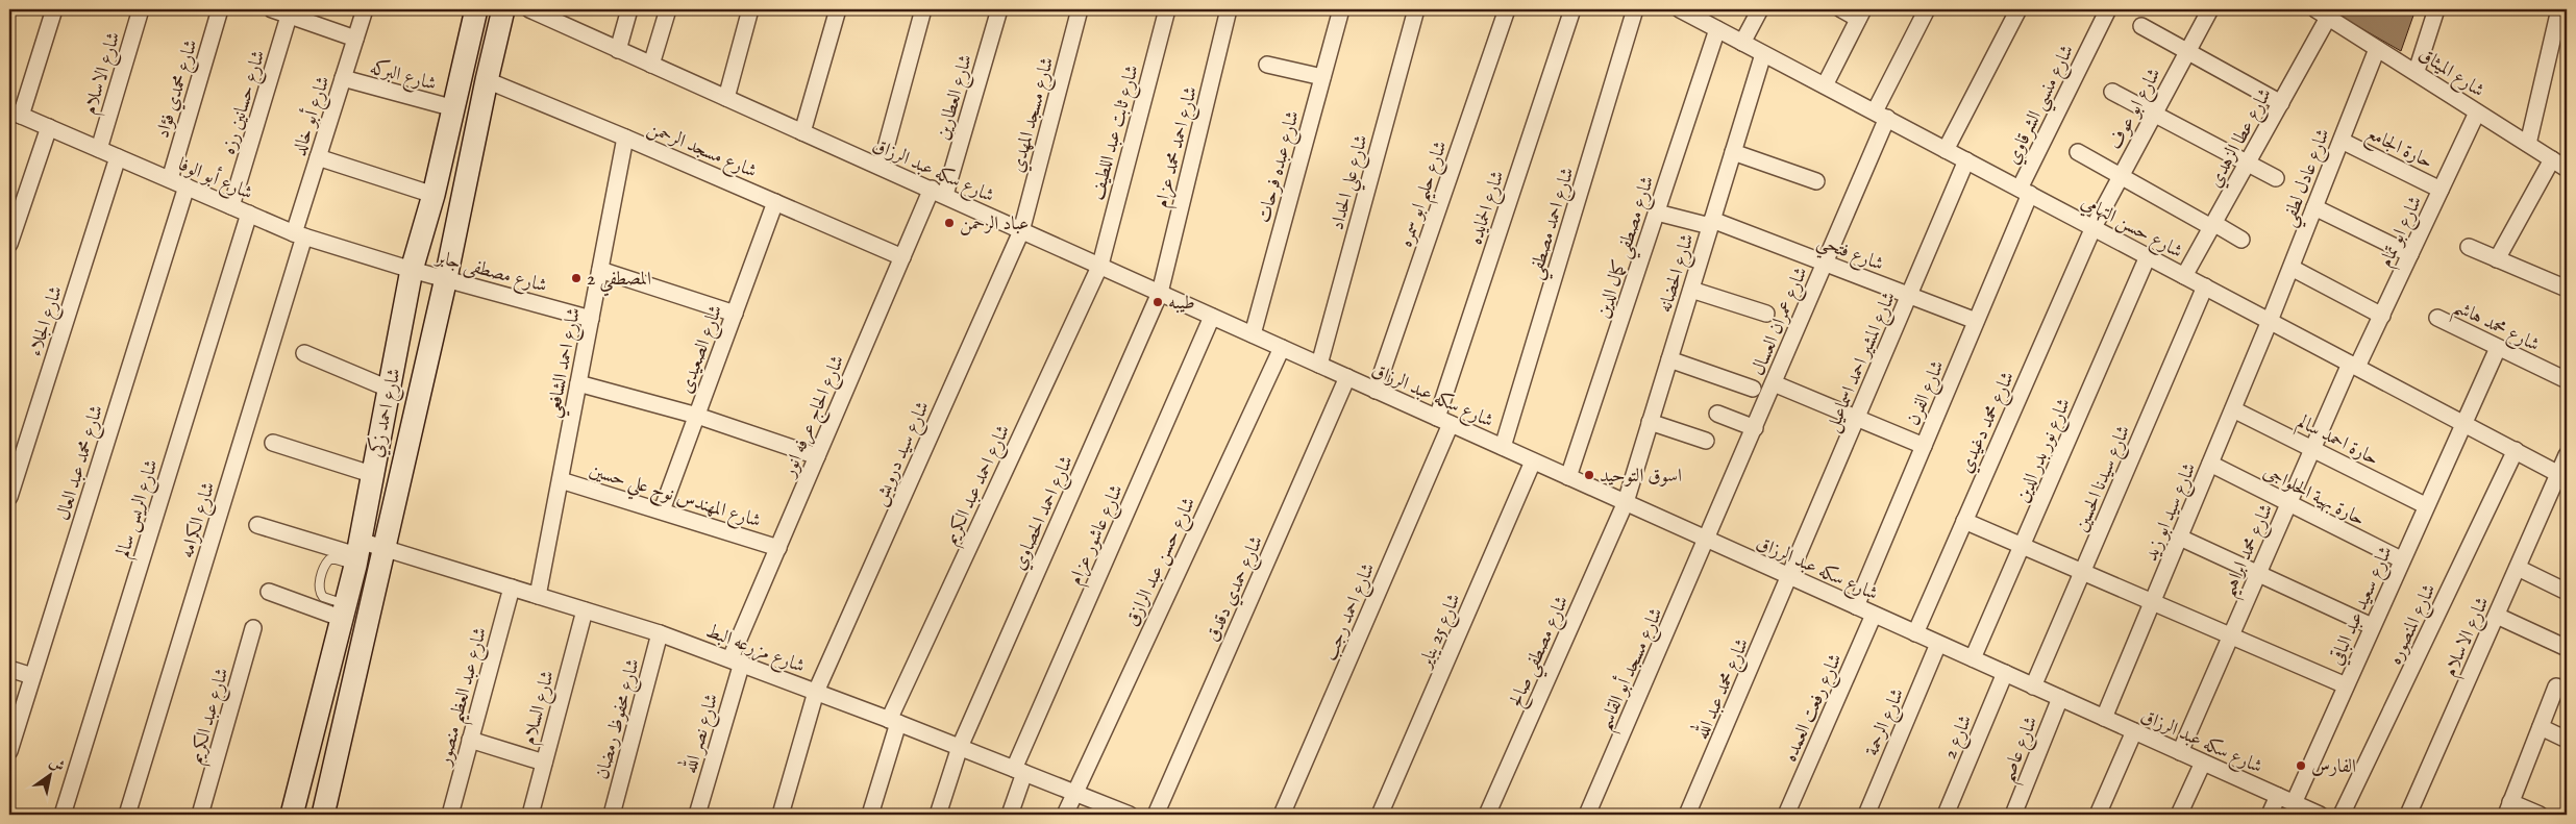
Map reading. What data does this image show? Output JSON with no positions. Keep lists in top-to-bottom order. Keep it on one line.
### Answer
{"streets":{"street":["شارع الميثاق","شارع الاسلام","شارع البركه","شارع محمدي فؤاد","شارع العطارين","شارع حسانين رزه","شارع منسي الشرقاوي","شارع ابو عوف","شارع مسجد المهدي","شارع أبو خالد","شارع ثابت عبد اللطيف","شارع عطا الزهدي","شارع احمد محمد عزام","حارة الجامع","شارع مسجد الرحمن","شارع عبده فرحات","شارع سكه عبد الرزاق","شارع عادل لطفي","شارع أبو الوفا","شارع علي الحداد","شارع حليم ابو سمره","شارع الحمايده","شارع احمد مصطفي","شارع حسن التهامي","شارع ابو تمام","شارع مصطفي كمال الدين","شارع فتحي","شارع مصطفى جابر","شارع الحضانه","شارع الجلاء","شارع عمران العسال","شارع محمد هاشم","شارع الصعيدى","شارع المشير احمد اسماعيل","شارع احمد الشافعي","شارع الفرن","شارع احمد زكي","شارع الحاج عرفه انور","شارع محمد دغيدي","حارة احمد سالم","شارع نور بدر الدين","شارع سيد درويش","شارع محمد عبد العال","شارع سيدنا الحسين","شارع احمد عبد الكريم","شارع المهندس نوح علي حسين","حارة بهية الحلواجى","شارع الريس سالم","شارع سيد ابو زيد","شارع احمد الحصاوي","شارع الكرامه","شارع عاشور عزام","شارع محمد ابراهيم","شارع حسن عبد الرازق","شارع حمدي دقدق","شارع سعيد عبد الباقي","شارع احمد رجب","شارع المنصوره","شارع 25 يناير","شارع مزرعه البط","شارع مصطفي صالح","شارع مسجد أبو القاسم","شارع محمد عبد الله","شارع عبد العظيم منصور","شارع السلام","شارع رفعت العمده","شارع عبد الكريم","شارع محفوظ رمضان","شارع الرحمة","شارع نصر الله","شارع 2","شارع عاصم"]},"crossings":[["شارع الميثاق","شارع عطا الزهدي"],["شارع الميثاق","شارع عادل لطفي"],["شارع الميثاق","شارع ابو تمام"],["شارع الاسلام","شارع أبو الوفا"],["شارع الاسلام","شارع حسن التهامي"],["شارع البركه","شارع أبو خالد"],["شارع البركه","شارع احمد زكي"],["شارع محمدي فؤاد","شارع أبو الوفا"],["شارع العطارين","شارع سكه عبد الرزاق"],["شارع العطارين","شارع الحاج عرفه انور"],["شارع حسانين رزه","شارع أبو الوفا"],["شارع منسي الشرقاوي","شارع حسن التهامي"],["شارع منسي الشرقاوي","شارع الفرن"],["شارع ابو عوف","شارع حسن التهامي"],["شارع ابو عوف","شارع محمد دغيدي"],["شارع مسجد المهدي","شارع سكه عبد الرزاق"],["شارع مسجد المهدي","شارع سيد درويش"],["شارع أبو خالد","شارع أبو الوفا"],["شارع أبو خالد","شارع الكرامه"],["شارع ثابت عبد اللطيف","شارع سكه عبد الرزاق"],["شارع ثابت عبد اللطيف","شارع احمد عبد الكريم"],["شارع عطا الزهدي","شارع حسن التهامي"],["شارع احمد محمد عزام","شارع سكه عبد الرزاق"],["شارع احمد محمد عزام","شارع احمد الحصاوي"],["حارة الجامع","شارع عادل لطفي"],["حارة الجامع","شارع ابو تمام"],["شارع مسجد الرحمن","شارع الصعيدى"],["شارع مسجد الرحمن","شارع احمد الشافعي"],["شارع مسجد الرحمن","شارع احمد زكي"],["شارع مسجد الرحمن","شارع الحاج عرفه انور"],["شارع عبده فرحات","شارع سكه عبد الرزاق"],["شارع سكه عبد الرزاق","شارع علي الحداد"],["شارع سكه عبد الرزاق","شارع حليم ابو سمره"],["شارع سكه عبد الرزاق","شارع الحمايده"],["شارع سكه عبد الرزاق","شارع احمد مصطفي"],["شارع سكه عبد الرزاق","شارع مصطفي كمال الدين"],["شارع سكه عبد الرزاق","شارع الحضانه"],["شارع سكه عبد الرزاق","شارع عمران العسال"],["شارع سكه عبد الرزاق","شارع المشير احمد اسماعيل"],["شارع سكه عبد الرزاق","شارع الفرن"],["شارع سكه عبد الرزاق","شارع الحاج عرفه انور"],["شارع سكه عبد الرزاق","شارع محمد دغيدي"],["شارع سكه عبد الرزاق","شارع نور بدر الدين"],["شارع سكه عبد الرزاق","شارع سيد درويش"],["شارع سكه عبد الرزاق","شارع سيدنا الحسين"],["شارع سكه عبد الرزاق","شارع احمد عبد الكريم"],["شارع سكه عبد الرزاق","شارع سيد ابو زيد"],["شارع سكه عبد الرزاق","شارع احمد الحصاوي"],["شارع سكه عبد الرزاق","شارع عاشور عزام"],["شارع سكه عبد الرزاق","شارع محمد ابراهيم"],["شارع سكه عبد الرزاق","شارع حسن عبد الرازق"],["شارع سكه عبد الرزاق","شارع حمدي دقدق"],["شارع سكه عبد الرزاق","شارع سعيد عبد الباقي"],["شارع سكه عبد الرزاق","شارع احمد رجب"],["شارع سكه عبد الرزاق","شارع 25 يناير"],["شارع سكه عبد الرزاق","شارع مصطفي صالح"],["شارع سكه عبد الرزاق","شارع مسجد أبو القاسم"],["شارع سكه عبد الرزاق","شارع محمد عبد الله"],["شارع سكه عبد الرزاق","شارع رفعت العمده"],["شارع سكه عبد الرزاق","شارع الرحمة"],["شارع سكه عبد الرزاق","شارع 2"],["شارع سكه عبد الرزاق","شارع عاصم"],["شارع عادل لطفي","شارع حسن التهامي"],["شارع عادل لطفي","شارع سيد ابو زيد"],["شارع أبو الوفا","شارع مصطفى جابر"],["شارع أبو الوفا","شارع الجلاء"],["شارع أبو الوفا","شارع احمد زكي"],["شارع أبو الوفا","شارع محمد عبد العال"],["شارع أبو الوفا","شارع الريس سالم"],["شارع أبو الوفا","شارع الكرامه"],["شارع الحمايده","شارع احمد رجب"],["شارع حسن التهامي","شارع ابو تمام"],["شارع حسن التهامي","شارع مصطفي كمال الدين"],["شارع حسن التهامي","شارع الحضانه"],["شارع حسن التهامي","شارع عمران العسال"],["شارع حسن التهامي","شارع المشير احمد اسماعيل"],["شارع حسن التهامي","شارع الفرن"],["شارع حسن التهامي","شارع محمد دغيدي"],["شارع حسن التهامي","شارع نور بدر الدين"],["شارع حسن التهامي","شارع سيدنا الحسين"],["شارع حسن التهامي","شارع سيد ابو زيد"],["شارع حسن التهامي","شارع محمد ابراهيم"],["شارع حسن التهامي","شارع سعيد عبد الباقي"],["شارع حسن التهامي","شارع المنصوره"],["شارع ابو تمام","شارع محمد ابراهيم"],["شارع مصطفي كمال الدين","شارع فتحي"],["شارع فتحي","شارع الحضانه"],["شارع فتحي","شارع عمران العسال"],["شارع فتحي","شارع المشير احمد اسماعيل"],["شارع فتحي","شارع الفرن"],["شارع مصطفى جابر","شارع احمد الشافعي"],["شارع مصطفى جابر","شارع احمد زكي"],["شارع الحضانه","شارع مصطفي صالح"],["شارع عمران العسال","شارع مسجد أبو القاسم"],["شارع محمد هاشم","شارع سعيد عبد الباقي"],["شارع الصعيدى","شارع المهندس نوح علي حسين"],["شارع المشير احمد اسماعيل","شارع محمد عبد الله"],["شارع احمد الشافعي","شارع المهندس نوح علي حسين"],["شارع احمد الشافعي","شارع مزرعه البط"],["شارع احمد زكي","شارع مزرعه البط"],["شارع الحاج عرفه انور","شارع المهندس نوح علي حسين"],["شارع الحاج عرفه انور","شارع مزرعه البط"],["شارع الحاج عرفه انور","شارع نصر الله"],["حارة احمد سالم","شارع سيد ابو زيد"],["حارة احمد سالم","شارع محمد ابراهيم"],["حارة احمد سالم","شارع سعيد عبد الباقي"],["شارع سيد درويش","شارع مزرعه البط"],["شارع احمد عبد الكريم","شارع مزرعه البط"],["حارة بهية الحلواجى","شارع سيد ابو زيد"],["حارة بهية الحلواجى","شارع محمد ابراهيم"],["حارة بهية الحلواجى","شارع سعيد عبد الباقي"],["شارع احمد الحصاوي","شارع مزرعه البط"],["شارع عاشور عزام","شارع مزرعه البط"],["شارع حسن عبد الرازق","شارع مزرعه البط"],["شارع مزرعه البط","شارع عبد العظيم منصور"],["شارع مزرعه البط","شارع السلام"],["شارع مزرعه البط","شارع محفوظ رمضان"],["شارع مزرعه البط","شارع نصر الله"]],"places":["عباد الرحمن","المصطفي 2","طيبه","اسوق التوحيد","الفارس"],"north":"top right"}
